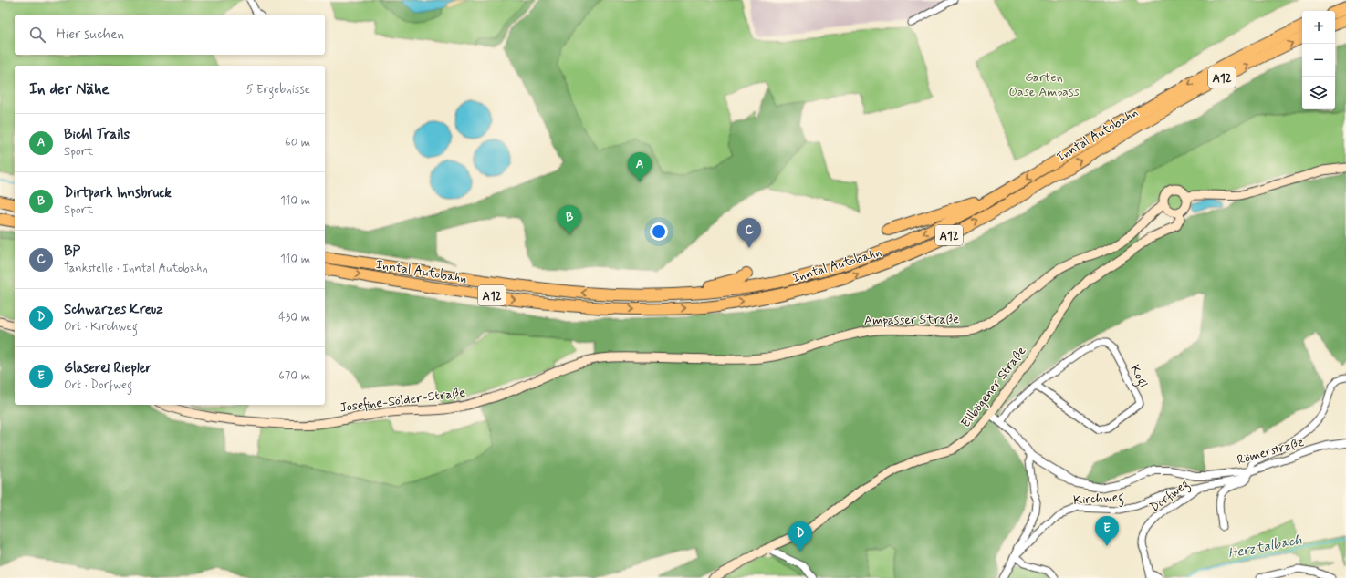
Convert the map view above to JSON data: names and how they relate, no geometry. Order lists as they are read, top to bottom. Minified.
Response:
{"streets":{"highway":["A12","Inntal Autobahn"],"main road":["Ampasser Straße","Ellbögener Straße","Josefine-Sölder-Straße"],"street":["Kogl","Römerstraße","Dorfweg","Kirchweg"]},"crossings":[["Ampasser Straße","Ellbögener Straße"],["Ampasser Straße","Josefine-Sölder-Straße"],["Kogl","Römerstraße"],["Ellbögener Straße","Römerstraße"],["Römerstraße","Dorfweg"],["Römerstraße","Kirchweg"],["Dorfweg","Kirchweg"]],"water":["Herztalbach"],"parks":["Garten Oase Ampass"],"page":{"map_buttons":["+","−"],"search":"Hier suchen","heading":["In der Nähe","5 Ergebnisse"],"list":[{"mark":"A","name":"Bichl Trails","note":"Sport","value":"60 m"},{"mark":"B","name":"Dirtpark Innsbruck","note":"Sport","value":"110 m"},{"mark":"C","name":"BP","note":"Tankstelle · Inntal Autobahn","value":"110 m"},{"mark":"D","name":"Schwarzes Kreuz","note":"Ort · Kirchweg","value":"430 m"},{"mark":"E","name":"Glaserei Riepler","note":"Ort · Dorfweg","value":"670 m"}],"pins":["A","B","C","E","D"]}}
